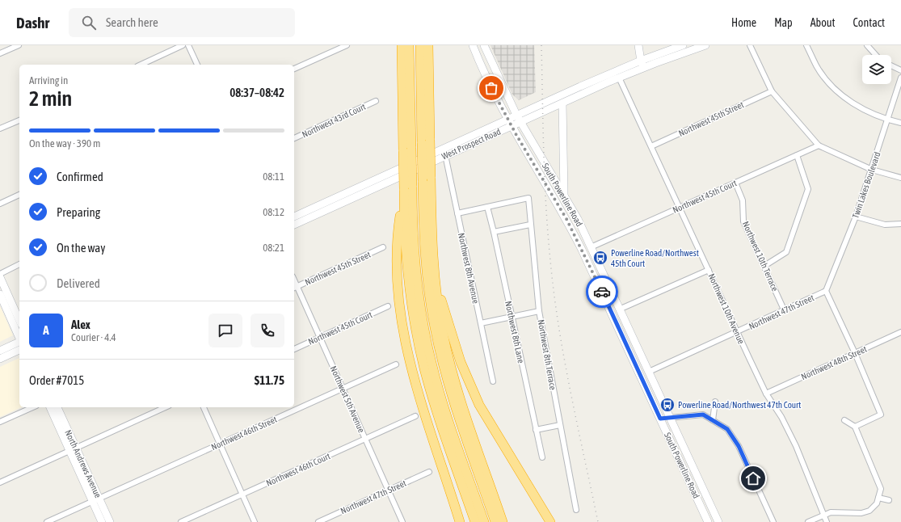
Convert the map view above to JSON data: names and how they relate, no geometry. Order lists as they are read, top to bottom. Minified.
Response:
{"streets":{"main road":["West Prospect Road","South Powerline Road","North Andrews Avenue"],"street":["Northwest 45th Street","Northwest 43rd Court","Twin Lakes Boulevard","Northwest 45th Court","Northwest 10th Terrace","Northwest 8th Avenue","Northwest 10th Avenue","Northwest 47th Street","Northwest 8th Lane","Northwest 8th Terrace","Northwest 48th Street","Northwest 5th Avenue","Northwest 46th Street","Northwest 46th Court"]},"crossings":[["Northwest 45th Street","Northwest 10th Avenue"],["Northwest 45th Street","Northwest 5th Avenue"],["West Prospect Road","South Powerline Road"],["West Prospect Road","Northwest 8th Avenue"],["West Prospect Road","Northwest 10th Avenue"],["Twin Lakes Boulevard","Northwest 47th Street"],["South Powerline Road","Northwest 45th Court"],["South Powerline Road","Northwest 47th Street"],["Northwest 45th Court","Northwest 10th Terrace"],["Northwest 45th Court","Northwest 10th Avenue"],["Northwest 45th Court","Northwest 5th Avenue"],["Northwest 10th Terrace","Northwest 47th Street"],["Northwest 10th Avenue","Northwest 47th Street"],["Northwest 10th Avenue","Northwest 48th Street"],["Northwest 47th Street","Northwest 5th Avenue"],["Northwest 8th Lane","Northwest 8th Terrace"],["Northwest 5th Avenue","Northwest 46th Street"],["Northwest 5th Avenue","Northwest 46th Court"],["Northwest 46th Street","North Andrews Avenue"]],"places":{"bus stop":["Powerline Road/Northwest 45th Court","Powerline Road/Northwest 47th Court"]},"page":{"header":"Dashr","search":"Search here","nav":["Home","Map","About","Contact"],"heading":["2 min","Arriving in","08:37–08:42"],"panel":["Alex","Courier · 4.4","Order #7015","$11.75"],"bar":"On the way · 390 m","list":[["Confirmed","08:11"],["Preparing","08:12"],["On the way","08:21"],"Delivered"],"round":"A"}}
